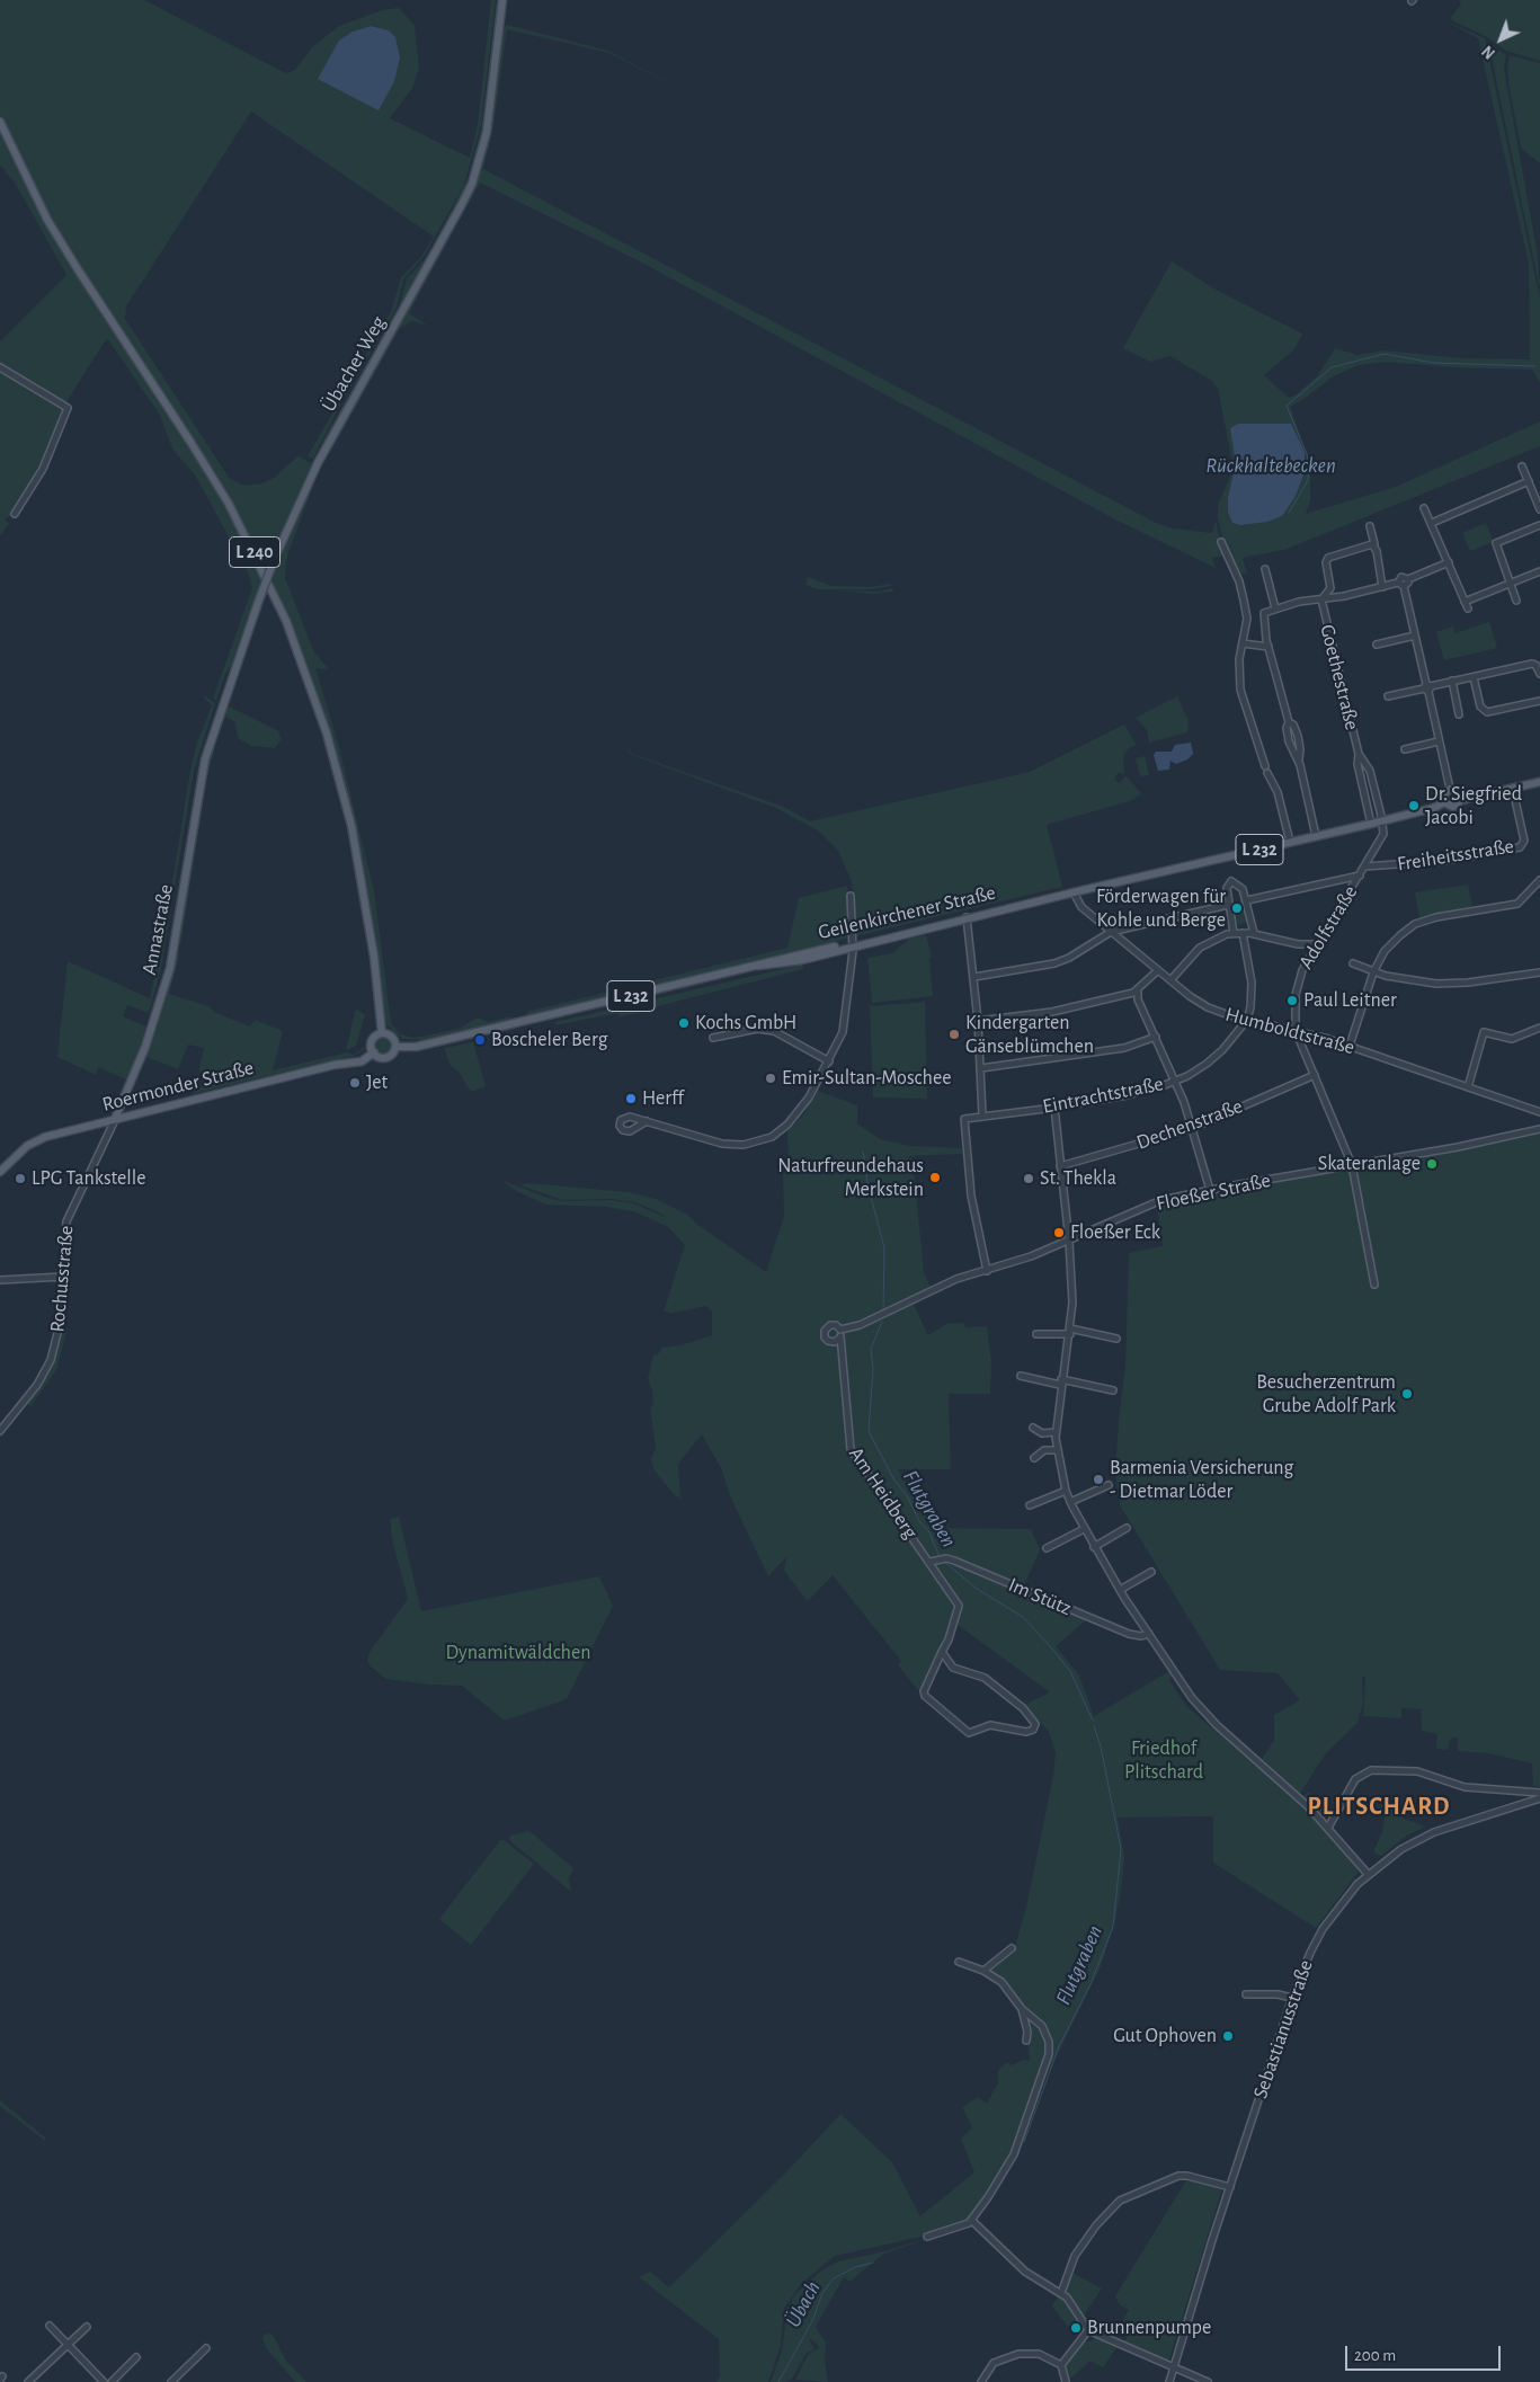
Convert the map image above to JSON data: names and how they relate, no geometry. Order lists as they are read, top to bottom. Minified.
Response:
{"streets":{"main road":["Übacher Weg","L 240","L 232","Geilenkirchener Straße","Annastraße","Roermonder Straße"],"street":["Goethestraße","Freiheitsstraße","Adolfstraße","Humboldtstraße","Eintrachtstraße","Dechenstraße","Floeßer Straße","Rochusstraße","Am Heidberg","Im Stütz","Sebastianusstraße"]},"crossings":[["Übacher Weg","Annastraße"],["L 240","Geilenkirchener Straße"],["L 240","Roermonder Straße"],["Goethestraße","Geilenkirchener Straße"],["Goethestraße","Adolfstraße"],["L 232","Freiheitsstraße"],["L 232","Geilenkirchener Straße"],["Freiheitsstraße","Adolfstraße"],["Geilenkirchener Straße","Adolfstraße"],["Geilenkirchener Straße","Humboldtstraße"],["Geilenkirchener Straße","Roermonder Straße"],["Adolfstraße","Humboldtstraße"],["Adolfstraße","Dechenstraße"],["Adolfstraße","Floeßer Straße"],["Annastraße","Roermonder Straße"],["Annastraße","Rochusstraße"],["Humboldtstraße","Eintrachtstraße"],["Roermonder Straße","Rochusstraße"],["Floeßer Straße","Am Heidberg"],["Am Heidberg","Im Stütz"]],"districts":["PLITSCHARD"],"water":["Rückhaltebecken","Flutgraben","Übach"],"parks":["Dynamitwäldchen","Friedhof Plitschard"],"places":["Dr. Siegfried Jacobi","Förderwagen für Kohle und Berge","Paul Leitner","Kochs GmbH","Kindergarten Gänseblümchen","Boscheler Berg","Emir-Sultan-Moschee","Jet","Herff","Skateranlage","Naturfreundehaus Merkstein","LPG Tankstelle","St. Thekla","Floeßer Eck","Besucherzentrum Grube Adolf Park","Barmenia Versicherung - Dietmar Löder","Gut Ophoven","Brunnenpumpe"],"scale_bar":"200 m","north":"bottom left"}
